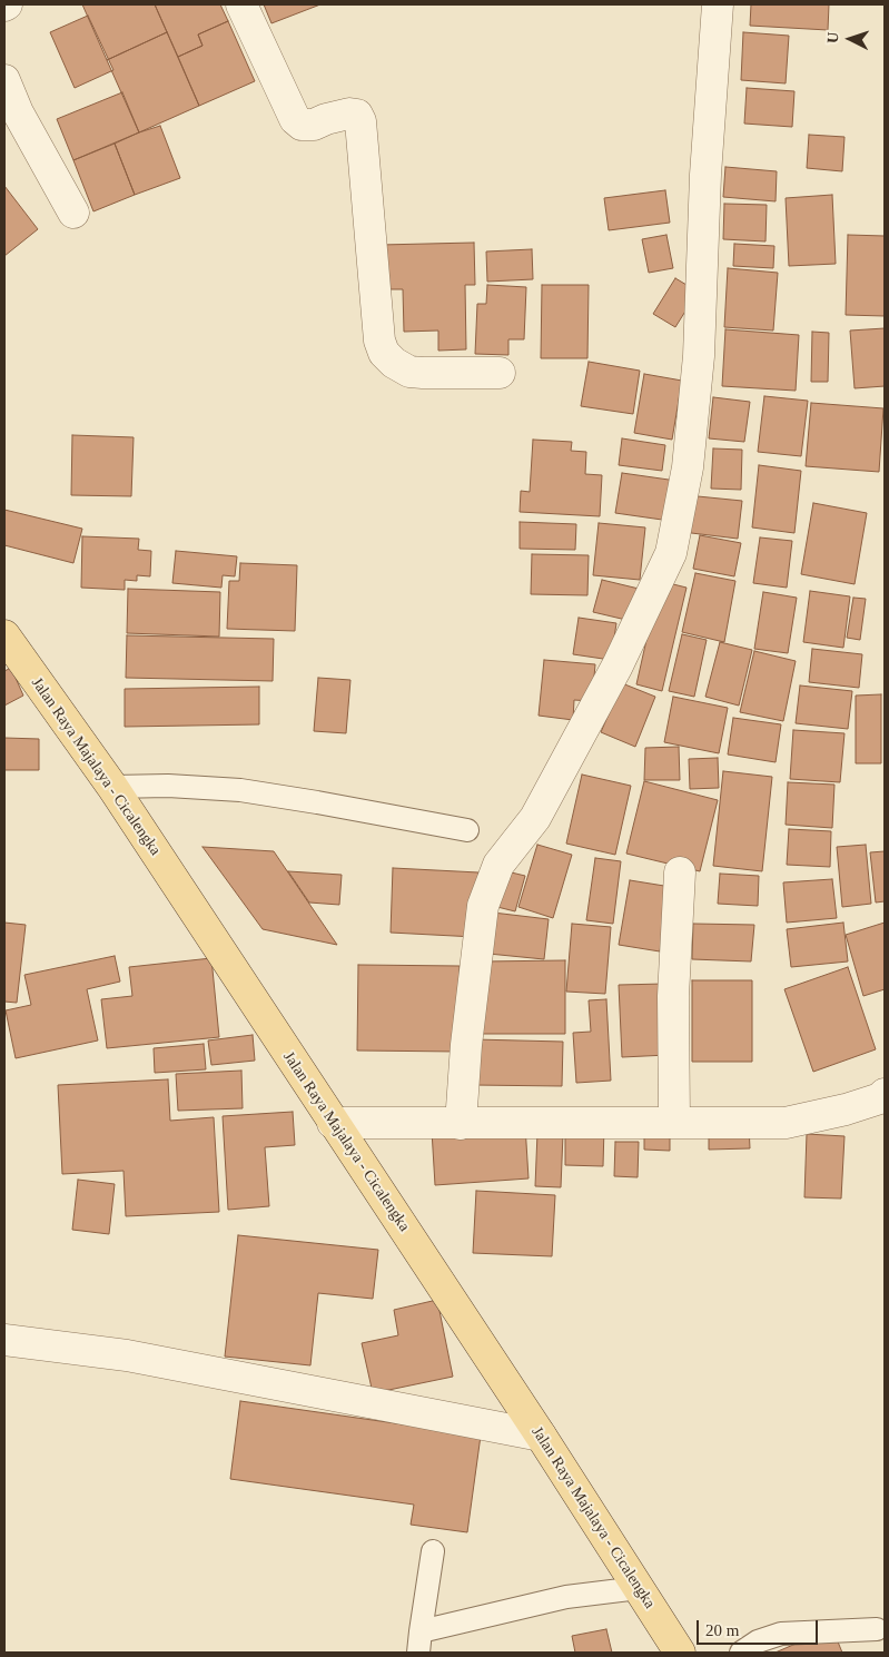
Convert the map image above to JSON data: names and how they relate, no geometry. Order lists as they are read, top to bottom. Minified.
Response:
{"streets":{"main road":["Jalan Raya Majalaya - Cicalengka"]},"scale_bar":"20 m","north":"left"}
